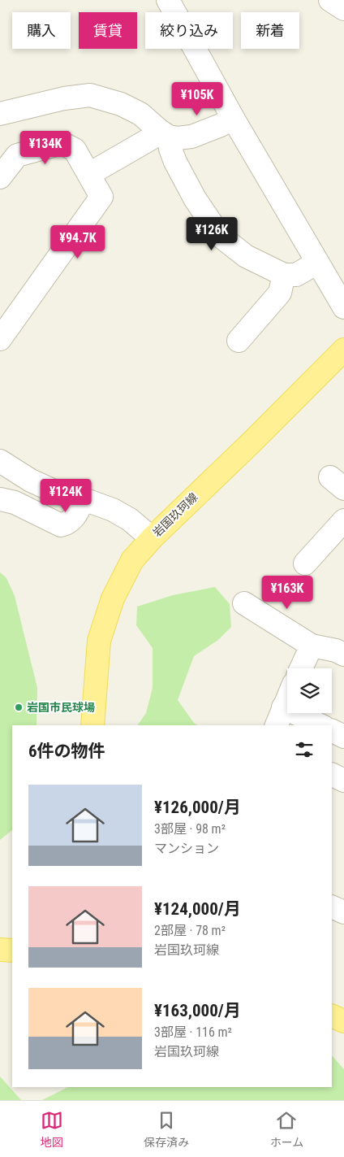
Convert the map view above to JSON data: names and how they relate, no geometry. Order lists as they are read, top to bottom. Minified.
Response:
{"streets":{"main road":["岩国玖珂線"]},"places":["岩国市民球場"],"page":{"chip":["購入","賃貸","絞り込み","新着"],"price":["¥105K","¥134K","¥126K","¥94.7K","¥124K","¥163K"],"heading":"6件の物件","list":[{"name":"¥126,000/月","note":"3部屋 · 98 m² · マンション"},{"name":"¥124,000/月","note":"2部屋 · 78 m² · 岩国玖珂線"},{"name":"¥163,000/月","note":"3部屋 · 116 m² · 岩国玖珂線"}],"tabs":["地図","保存済み","ホーム"]}}
